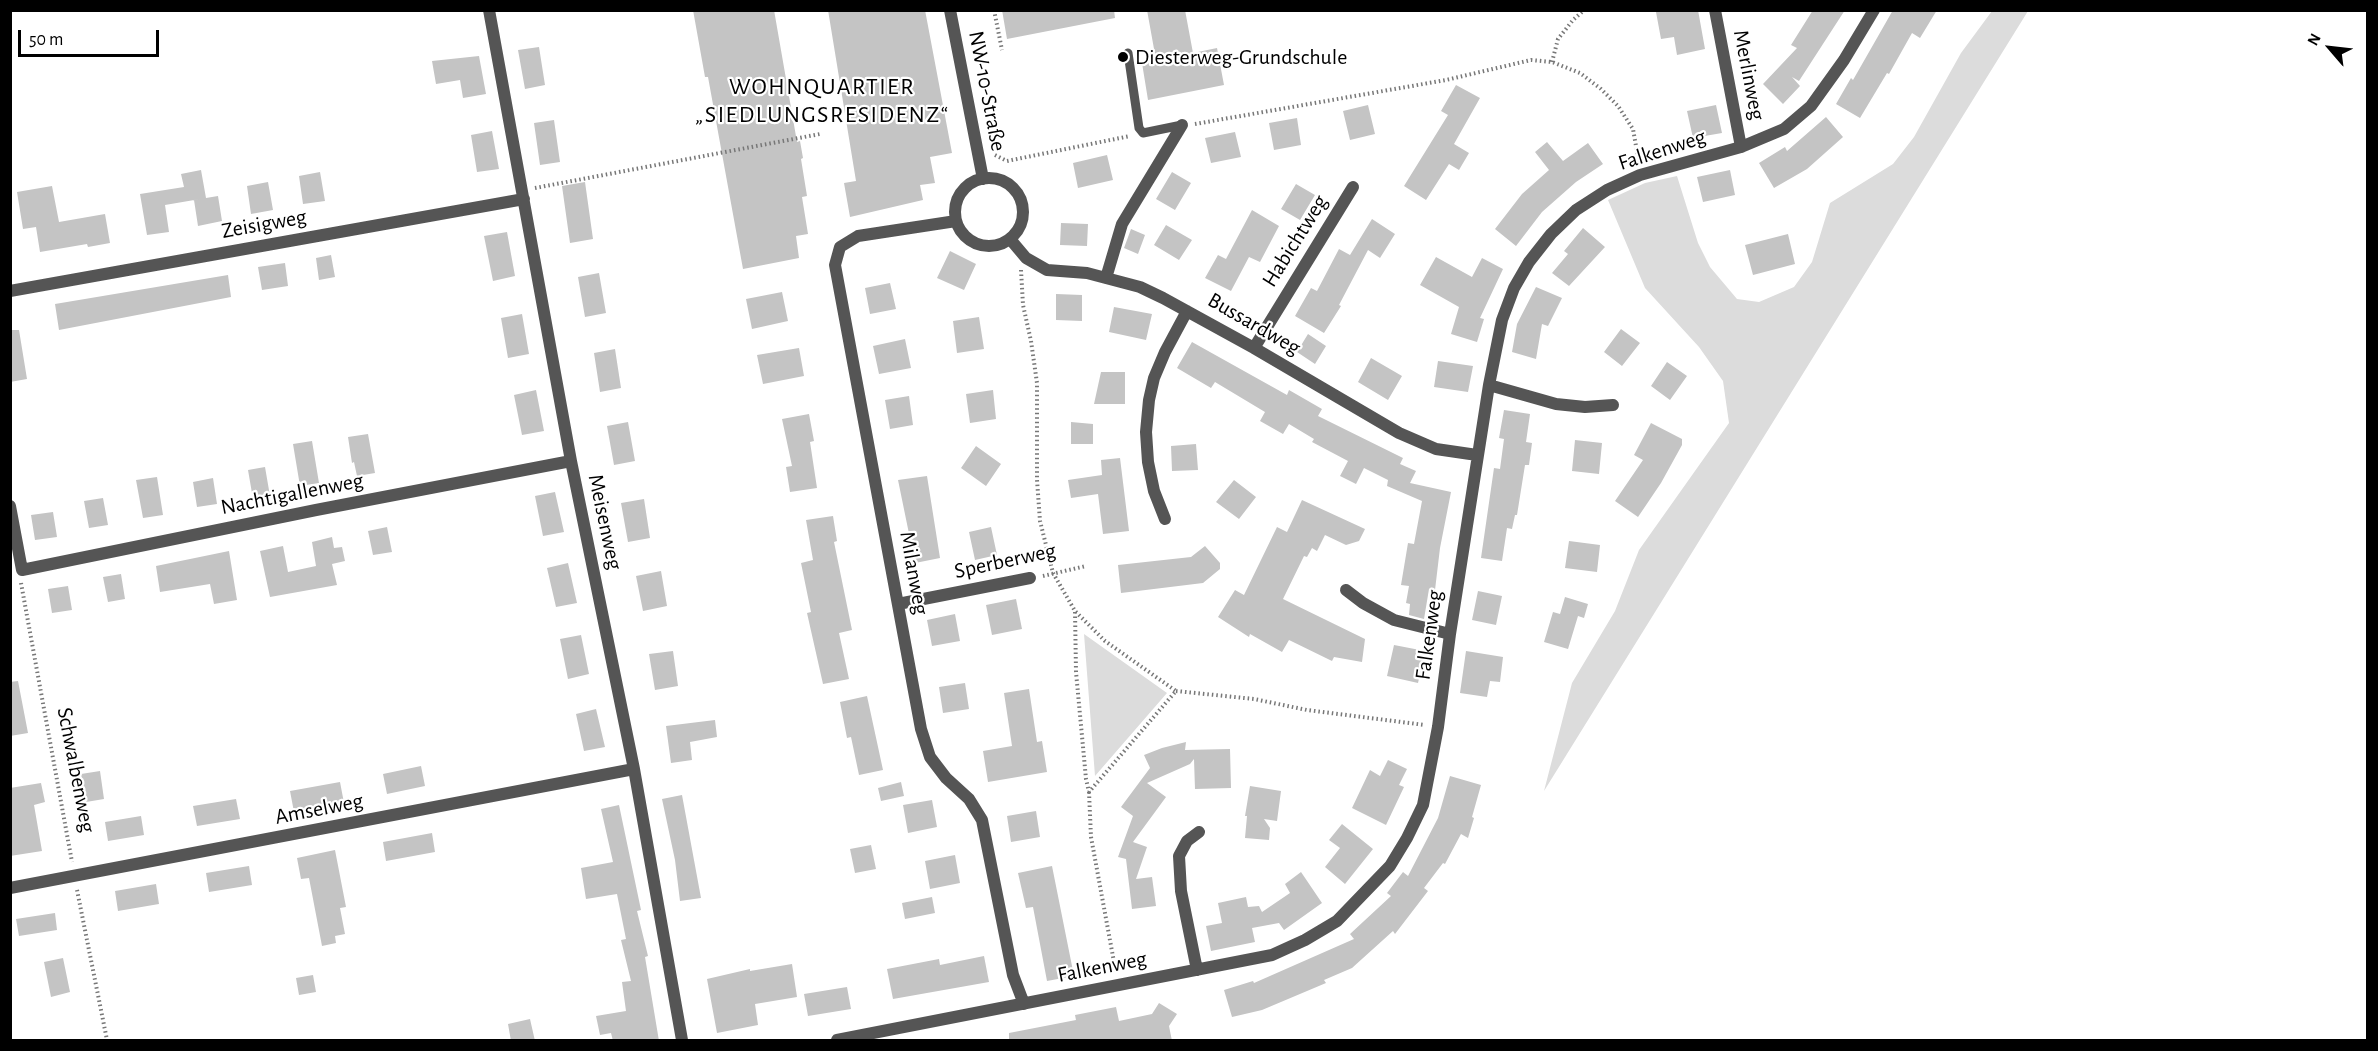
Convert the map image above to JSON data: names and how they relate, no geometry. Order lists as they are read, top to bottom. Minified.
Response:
{"streets":{"street":["Merlinweg","NW-10-Straße","Falkenweg","Zeisigweg","Habichtweg","Bussardweg","Nachtigallenweg","Meisenweg","Sperberweg","Milanweg","Amselweg"],"path":["Schwalbenweg"]},"crossings":[["Merlinweg","Falkenweg"],["NW-10-Straße","Bussardweg"],["NW-10-Straße","Milanweg"],["Falkenweg","Bussardweg"],["Falkenweg","Milanweg"],["Zeisigweg","Meisenweg"],["Habichtweg","Bussardweg"],["Bussardweg","Milanweg"],["Nachtigallenweg","Meisenweg"],["Nachtigallenweg","Schwalbenweg"],["Meisenweg","Amselweg"],["Sperberweg","Milanweg"],["Schwalbenweg","Amselweg"]],"districts":["WOHNQUARTIER „SIEDLUNGSRESIDENZ“"],"places":["Diesterweg-Grundschule"],"scale_bar":"50 m","north":"top left"}
